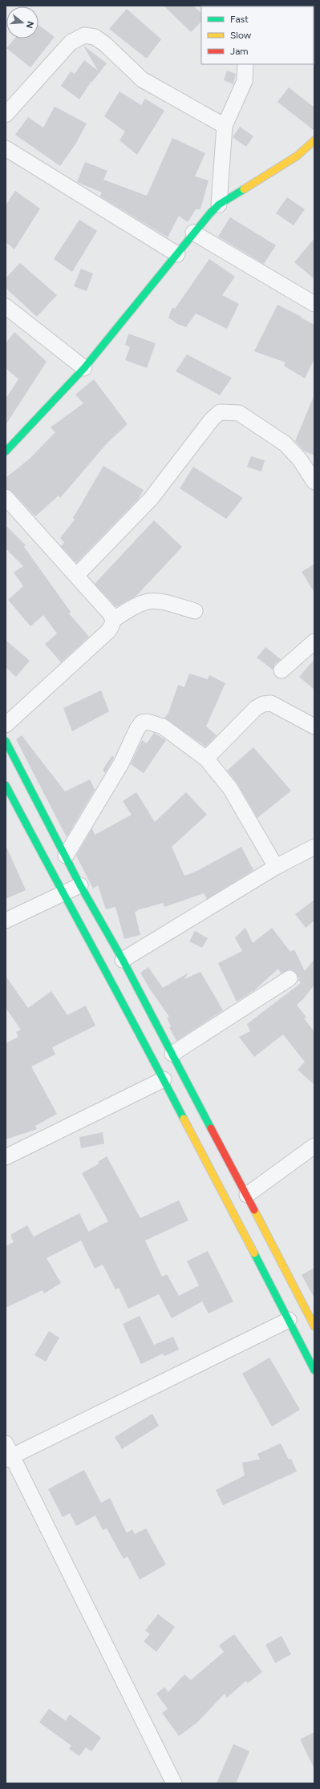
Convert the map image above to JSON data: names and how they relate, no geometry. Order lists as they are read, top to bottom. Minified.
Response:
{"legend":["Fast","Slow","Jam"],"north":"right"}
